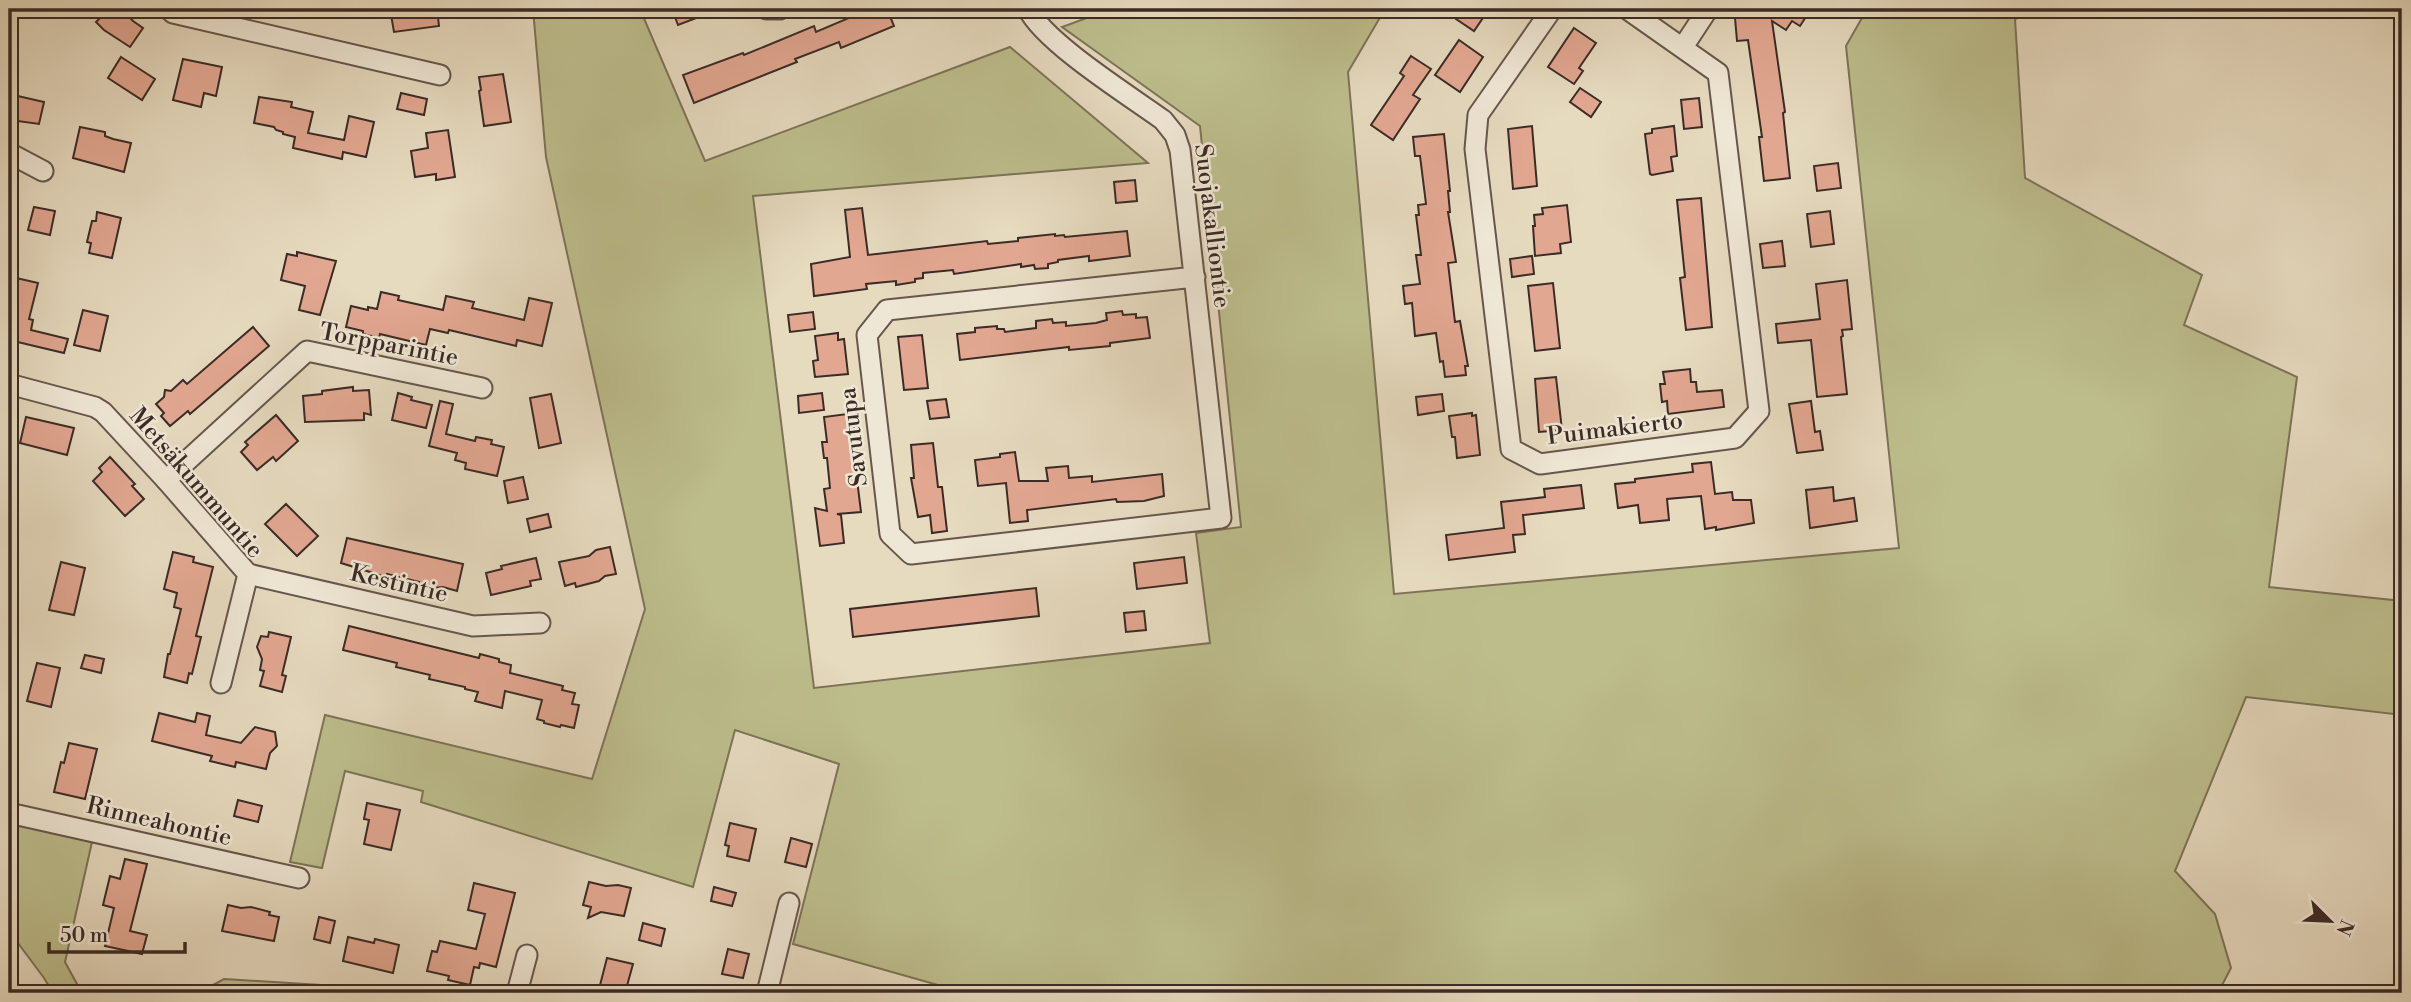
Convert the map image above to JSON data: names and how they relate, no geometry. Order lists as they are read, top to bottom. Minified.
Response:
{"streets":{"street":["Suojakalliontie","Torpparintie","Puimakierto","Savutupa","Metsäkummuntie","Kestintie","Rinneahontie"]},"crossings":[["Suojakalliontie","Savutupa"],["Torpparintie","Metsäkummuntie"],["Metsäkummuntie","Kestintie"]],"scale_bar":"50 m","north":"bottom right"}
